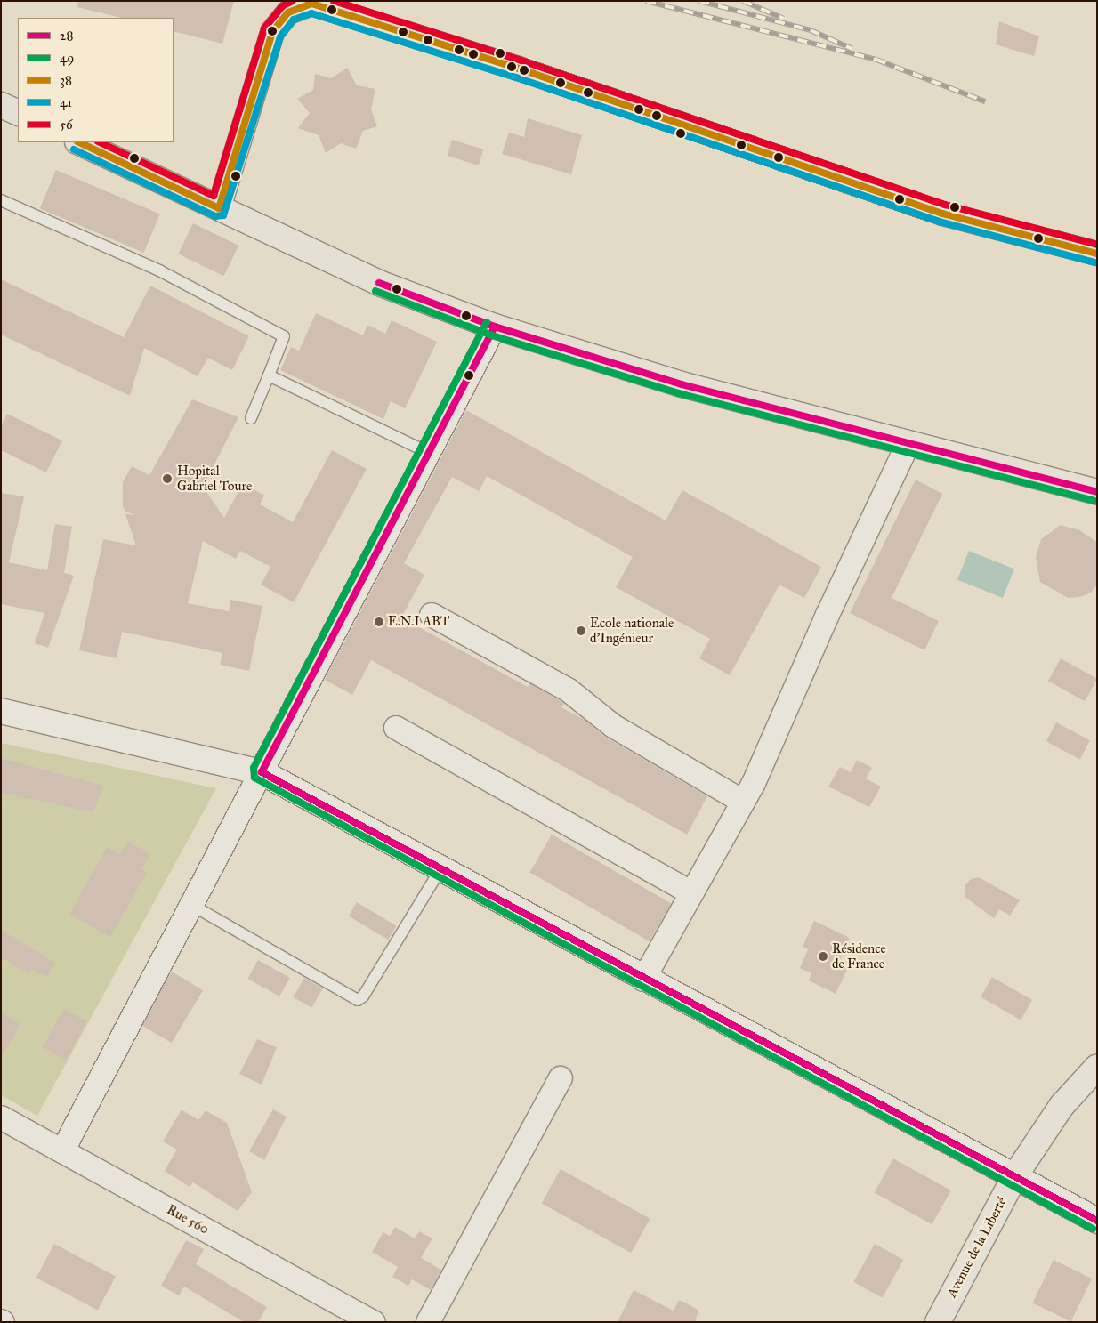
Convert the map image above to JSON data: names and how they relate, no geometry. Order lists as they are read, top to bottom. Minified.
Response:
{"streets":{"main road":["Avenue de la Liberté"],"street":["Rue 560"]},"places":["Hopital Gabriel Toure","E.N.I ABT","Ecole nationale d'Ingénieur","Résidence de France"],"lines":["transit line 56","transit line 38","transit line 41","transit line 28","transit line 49"],"legend":["28","49","38","41","56"]}
